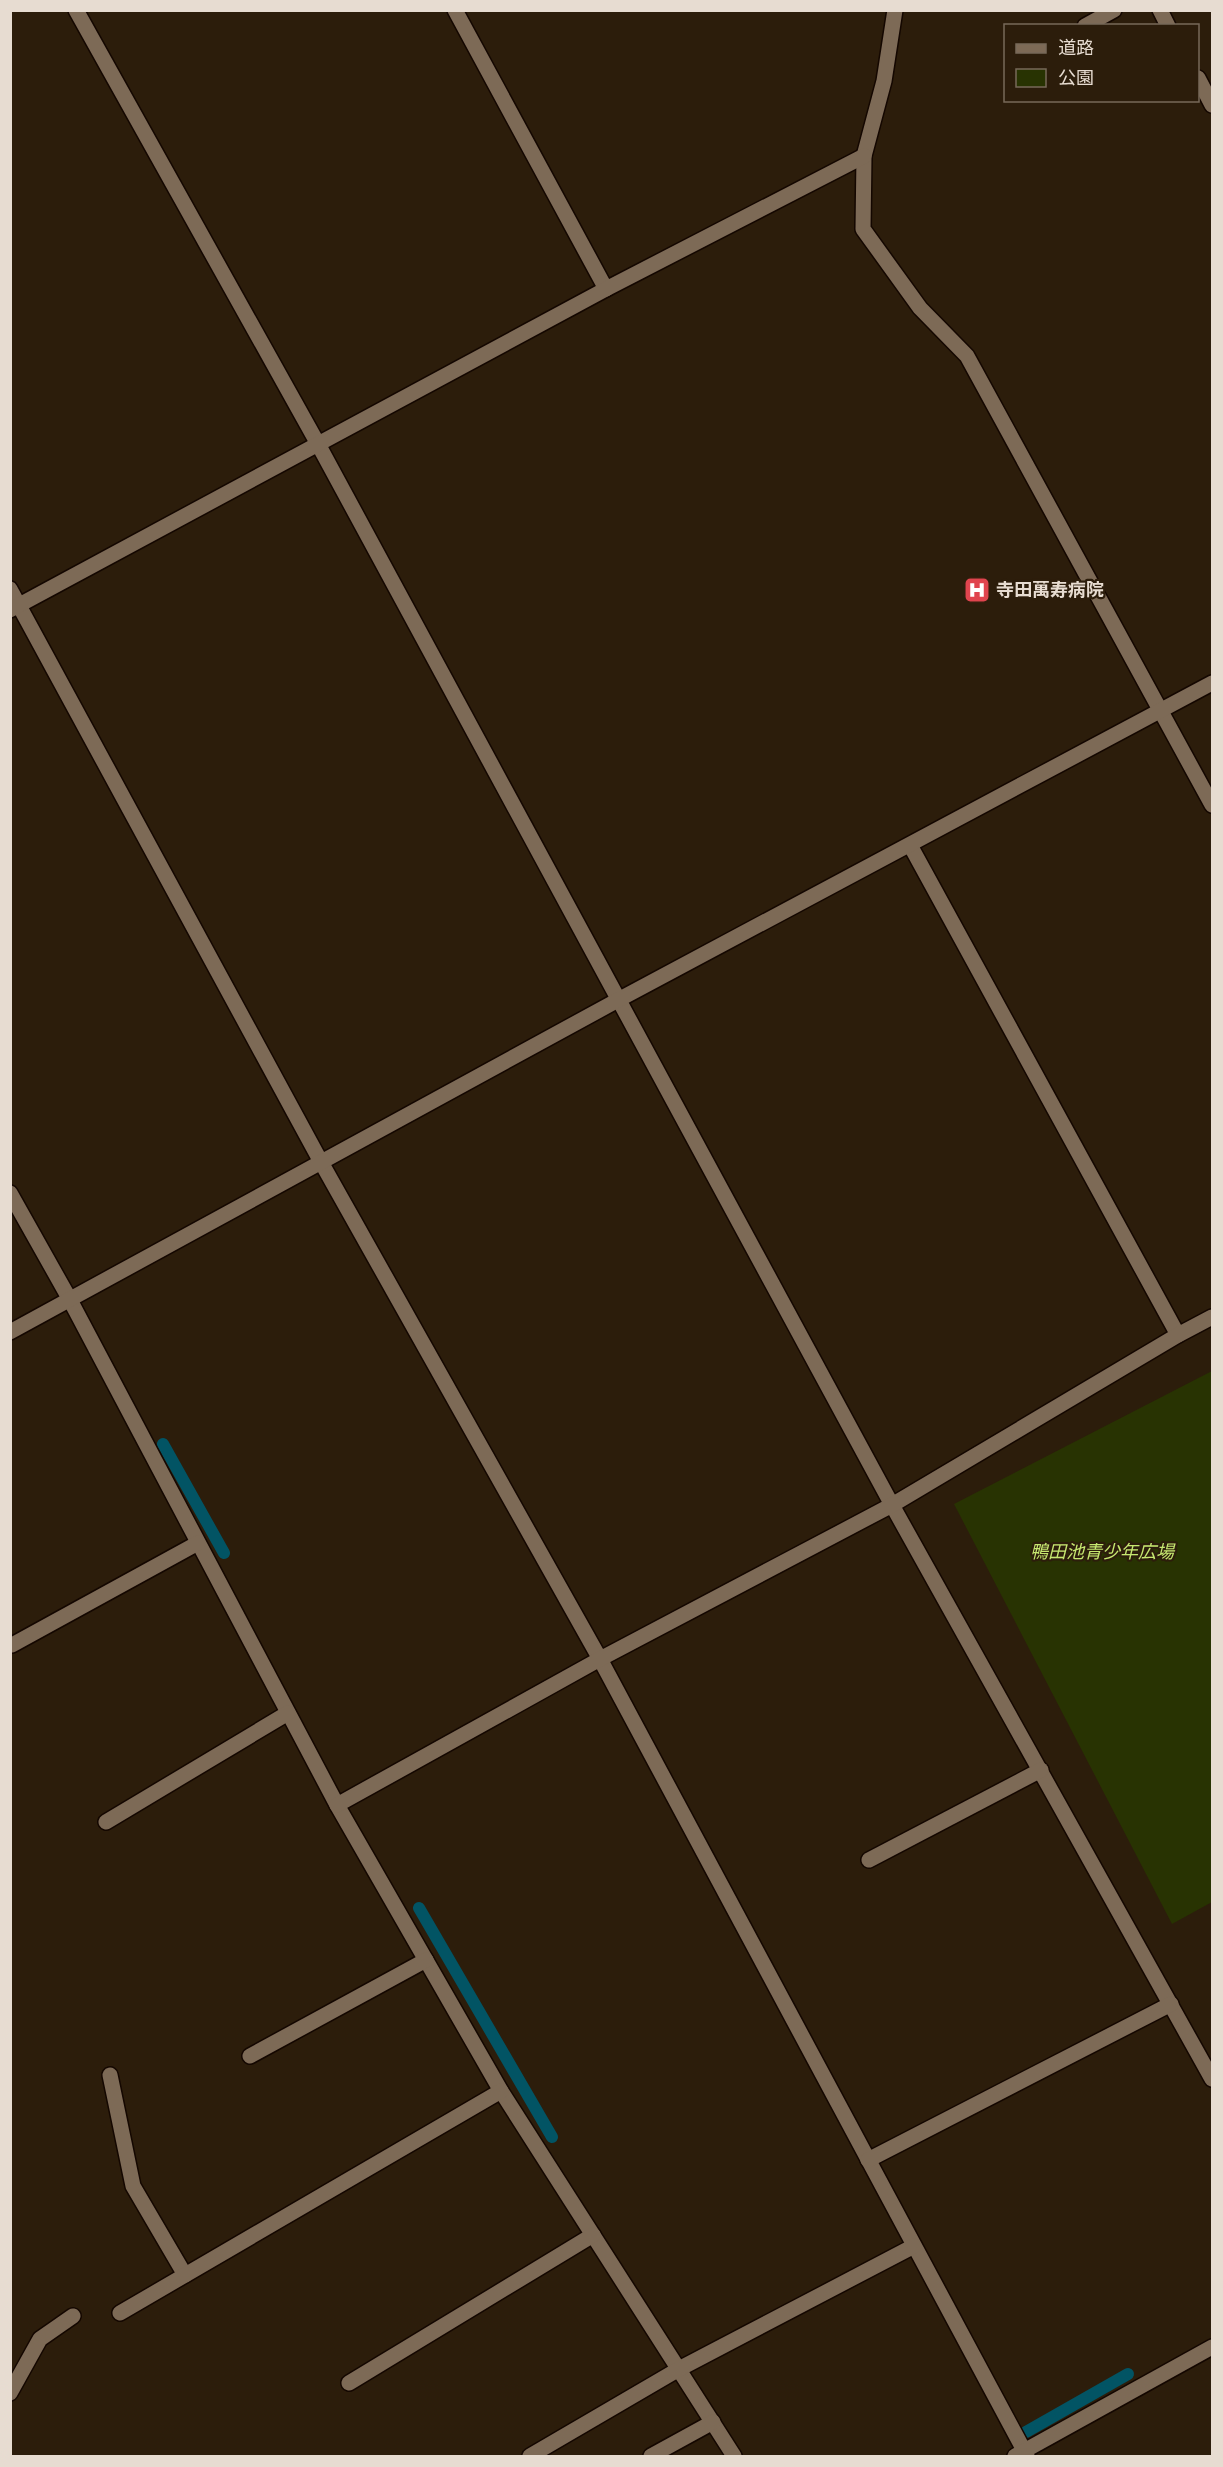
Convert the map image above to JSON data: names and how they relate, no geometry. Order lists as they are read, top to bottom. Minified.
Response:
{"parks":["鴨田池青少年広場"],"places":{"hospital":["寺田萬寿病院"]},"legend":["道路","公園"]}
